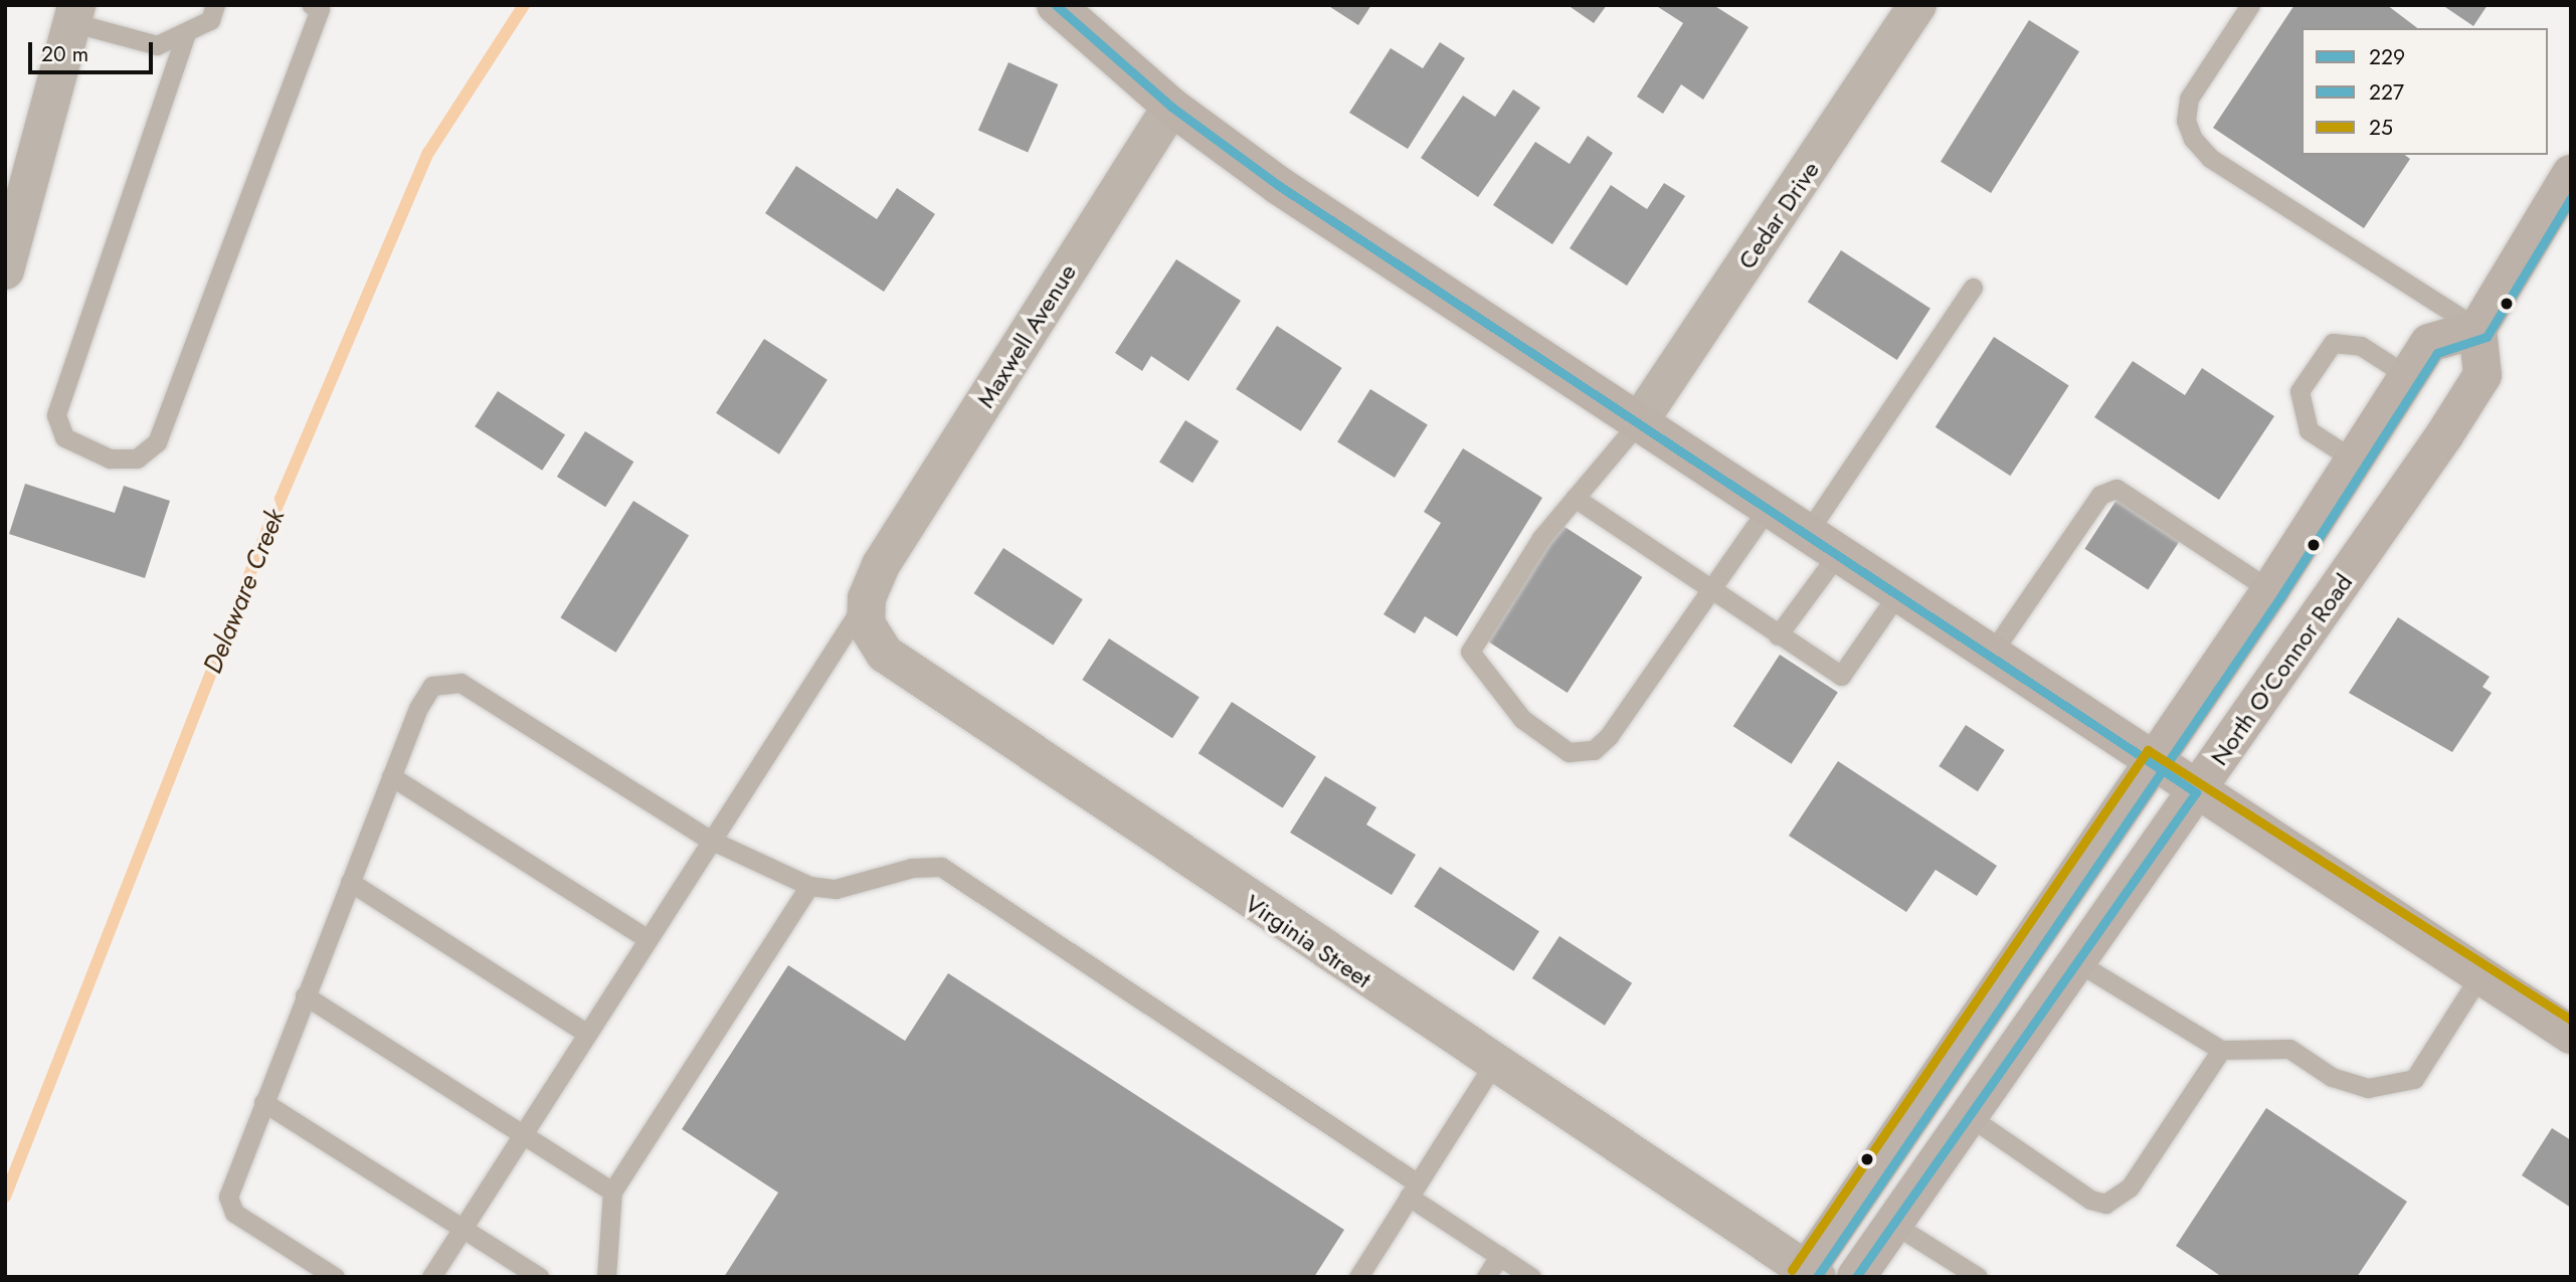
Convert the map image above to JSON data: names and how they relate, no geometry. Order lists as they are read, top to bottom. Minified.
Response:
{"streets":{"main road":["North O'Connor Road"],"street":["Cedar Drive","Maxwell Avenue","Virginia Street"]},"crossings":[["Maxwell Avenue","Virginia Street"]],"water":["Delaware Creek"],"lines":["transit line 229","transit line 227","transit line 25"],"legend":["229","227","25"],"scale_bar":"20 m"}
